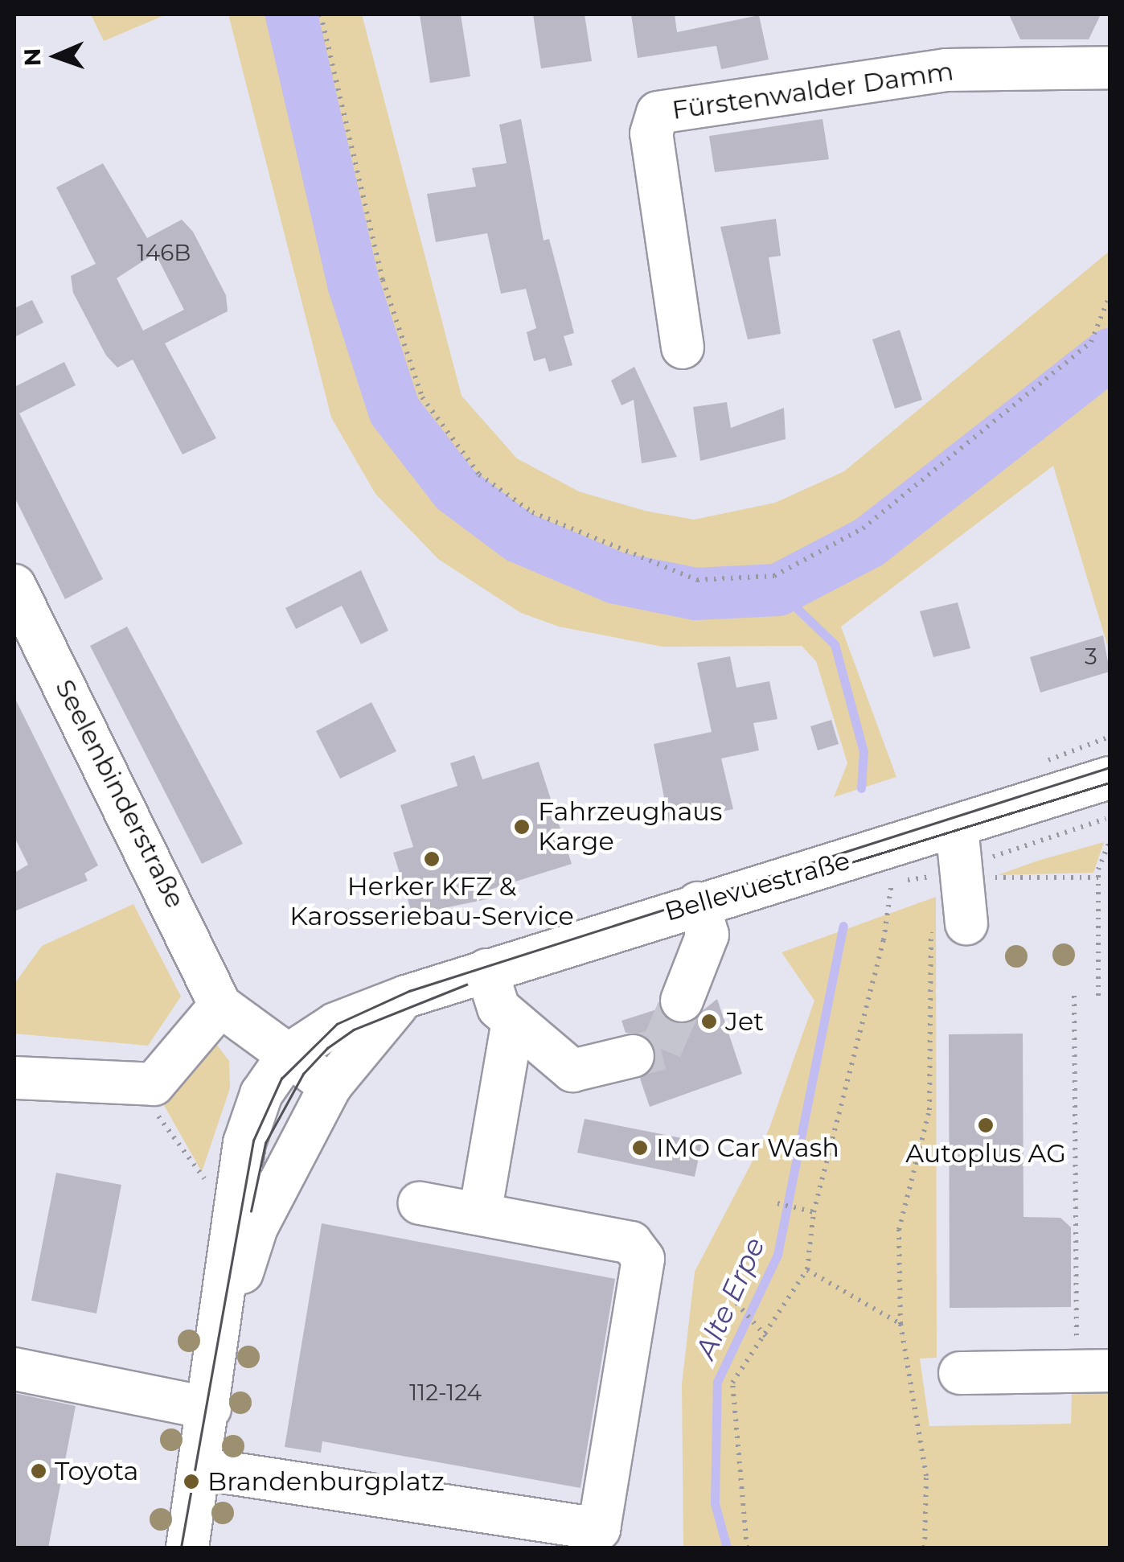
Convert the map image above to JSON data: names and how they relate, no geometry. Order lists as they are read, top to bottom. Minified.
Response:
{"streets":{"street":["Fürstenwalder Damm","Seelenbinderstraße","Bellevuestraße"]},"water":["Alte Erpe"],"places":["Fahrzeughaus Karge","Herker KFZ & Karosseriebau-Service","Jet","Autoplus AG","IMO Car Wash","Toyota","Brandenburgplatz"],"house_numbers":["146B","3","112-124"],"north":"left"}
